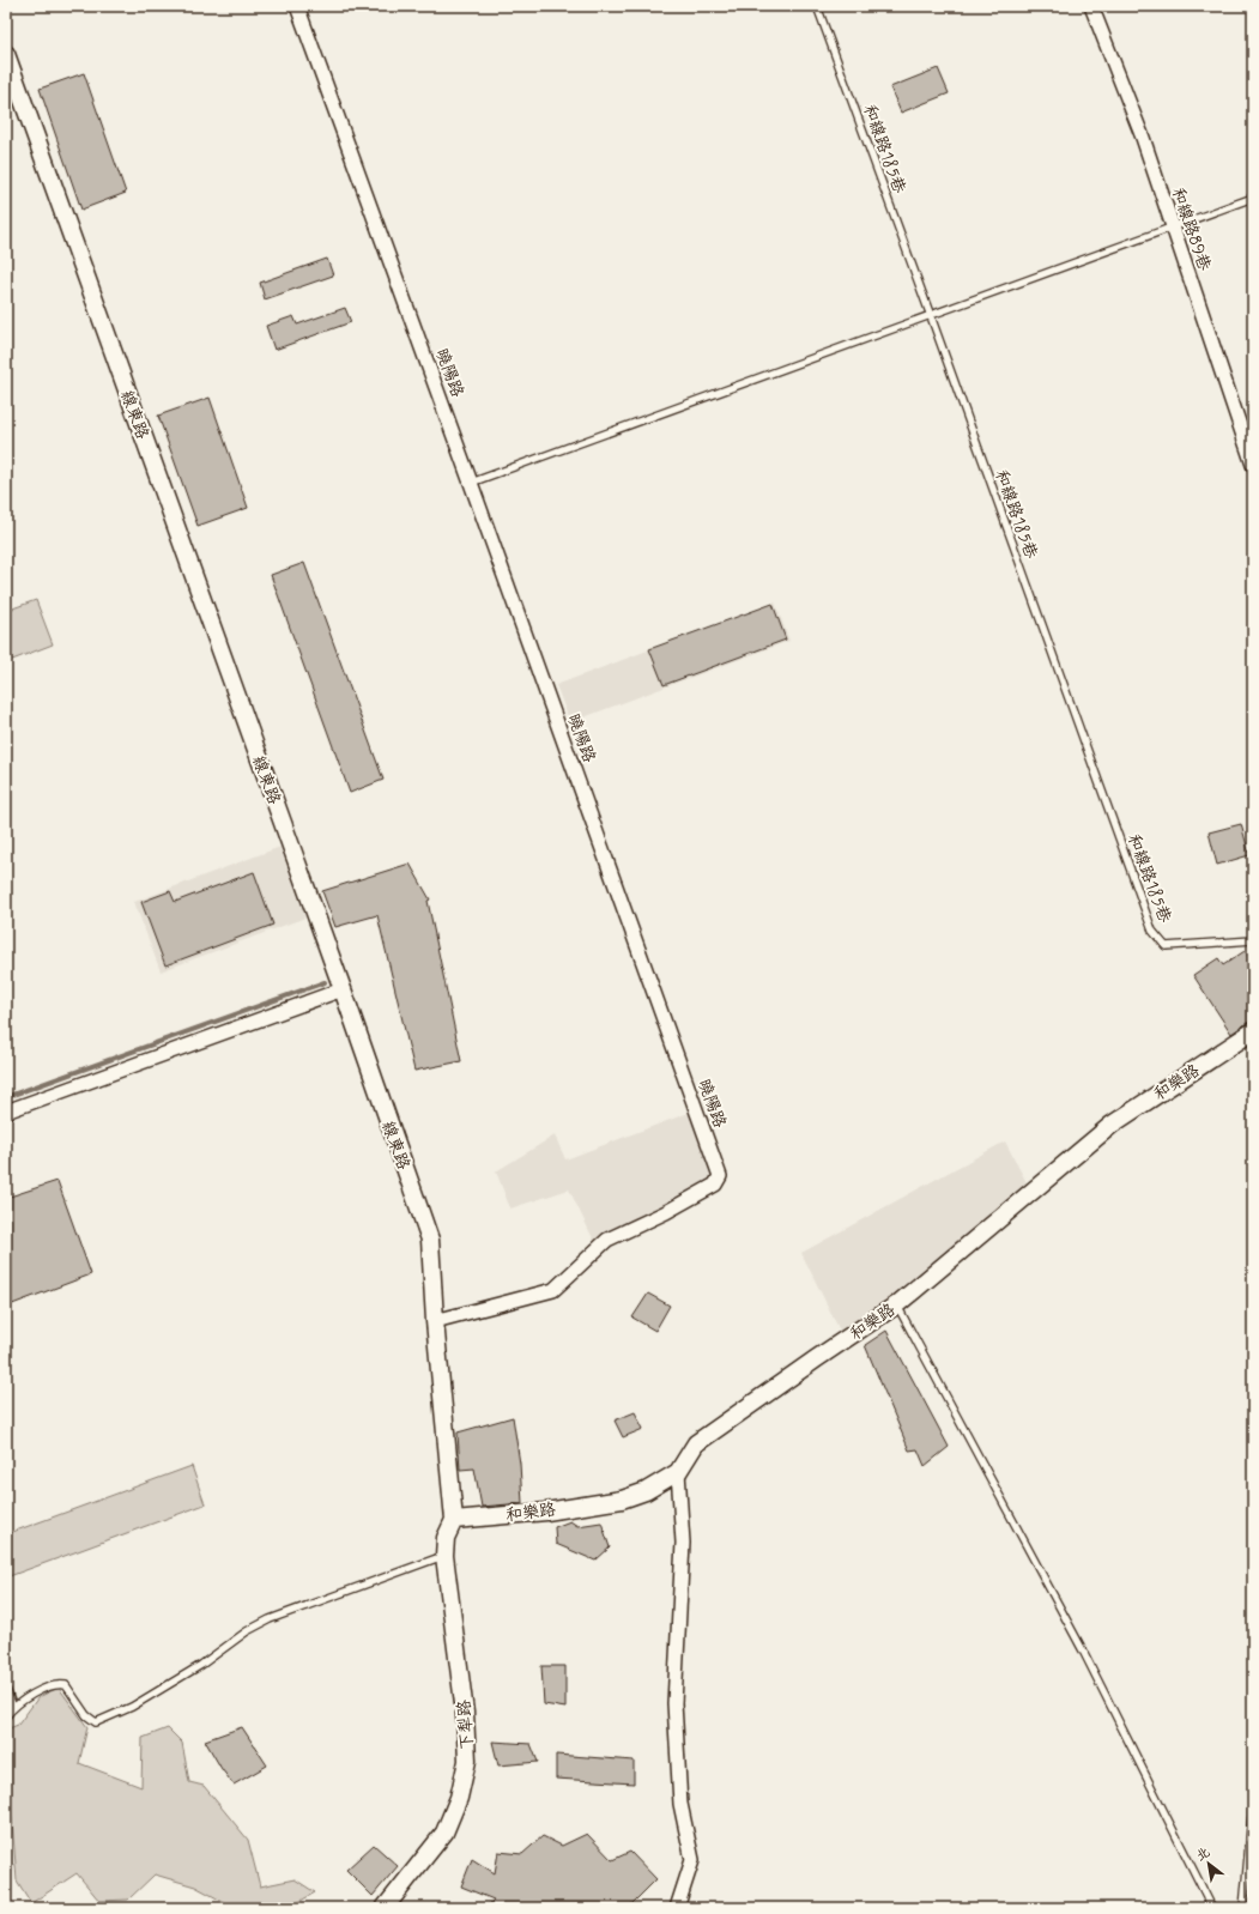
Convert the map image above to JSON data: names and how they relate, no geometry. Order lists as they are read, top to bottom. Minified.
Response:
{"streets":{"street":["和線路89巷","曉陽路","線東路","和樂路","下犁路"],"lane":["和線路185巷"]},"crossings":[["曉陽路","線東路"],["線東路","和樂路"],["線東路","下犁路"],["和樂路","下犁路"]],"north":"top left"}
